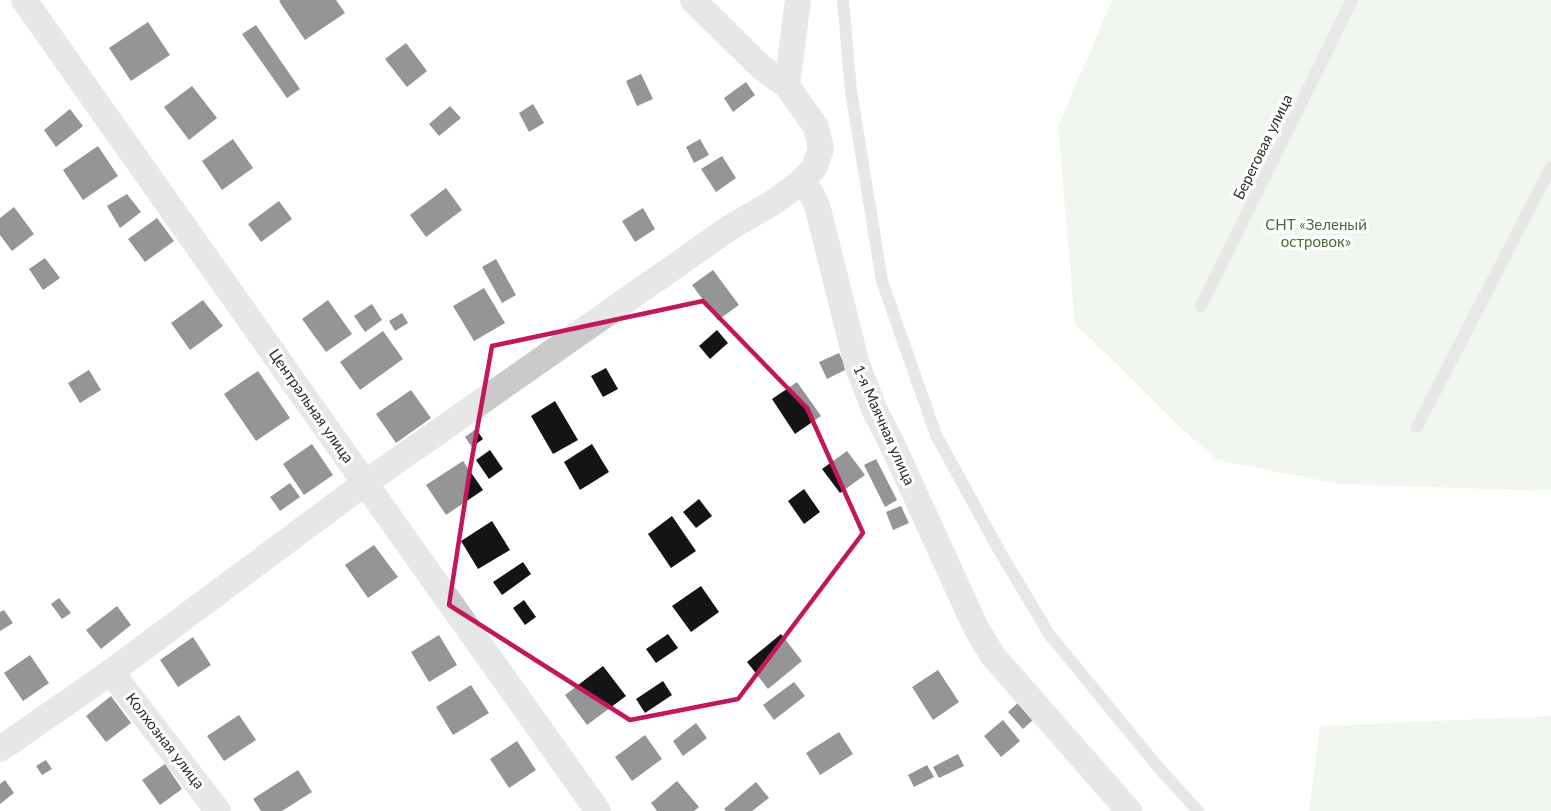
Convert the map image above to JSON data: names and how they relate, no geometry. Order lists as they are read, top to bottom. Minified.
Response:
{"streets":{"street":["Центральная улица","1-я Маячная улица","Колхозная улица"],"lane":["Береговая улица"]},"parks":["СНТ «Зеленый островок»"]}
